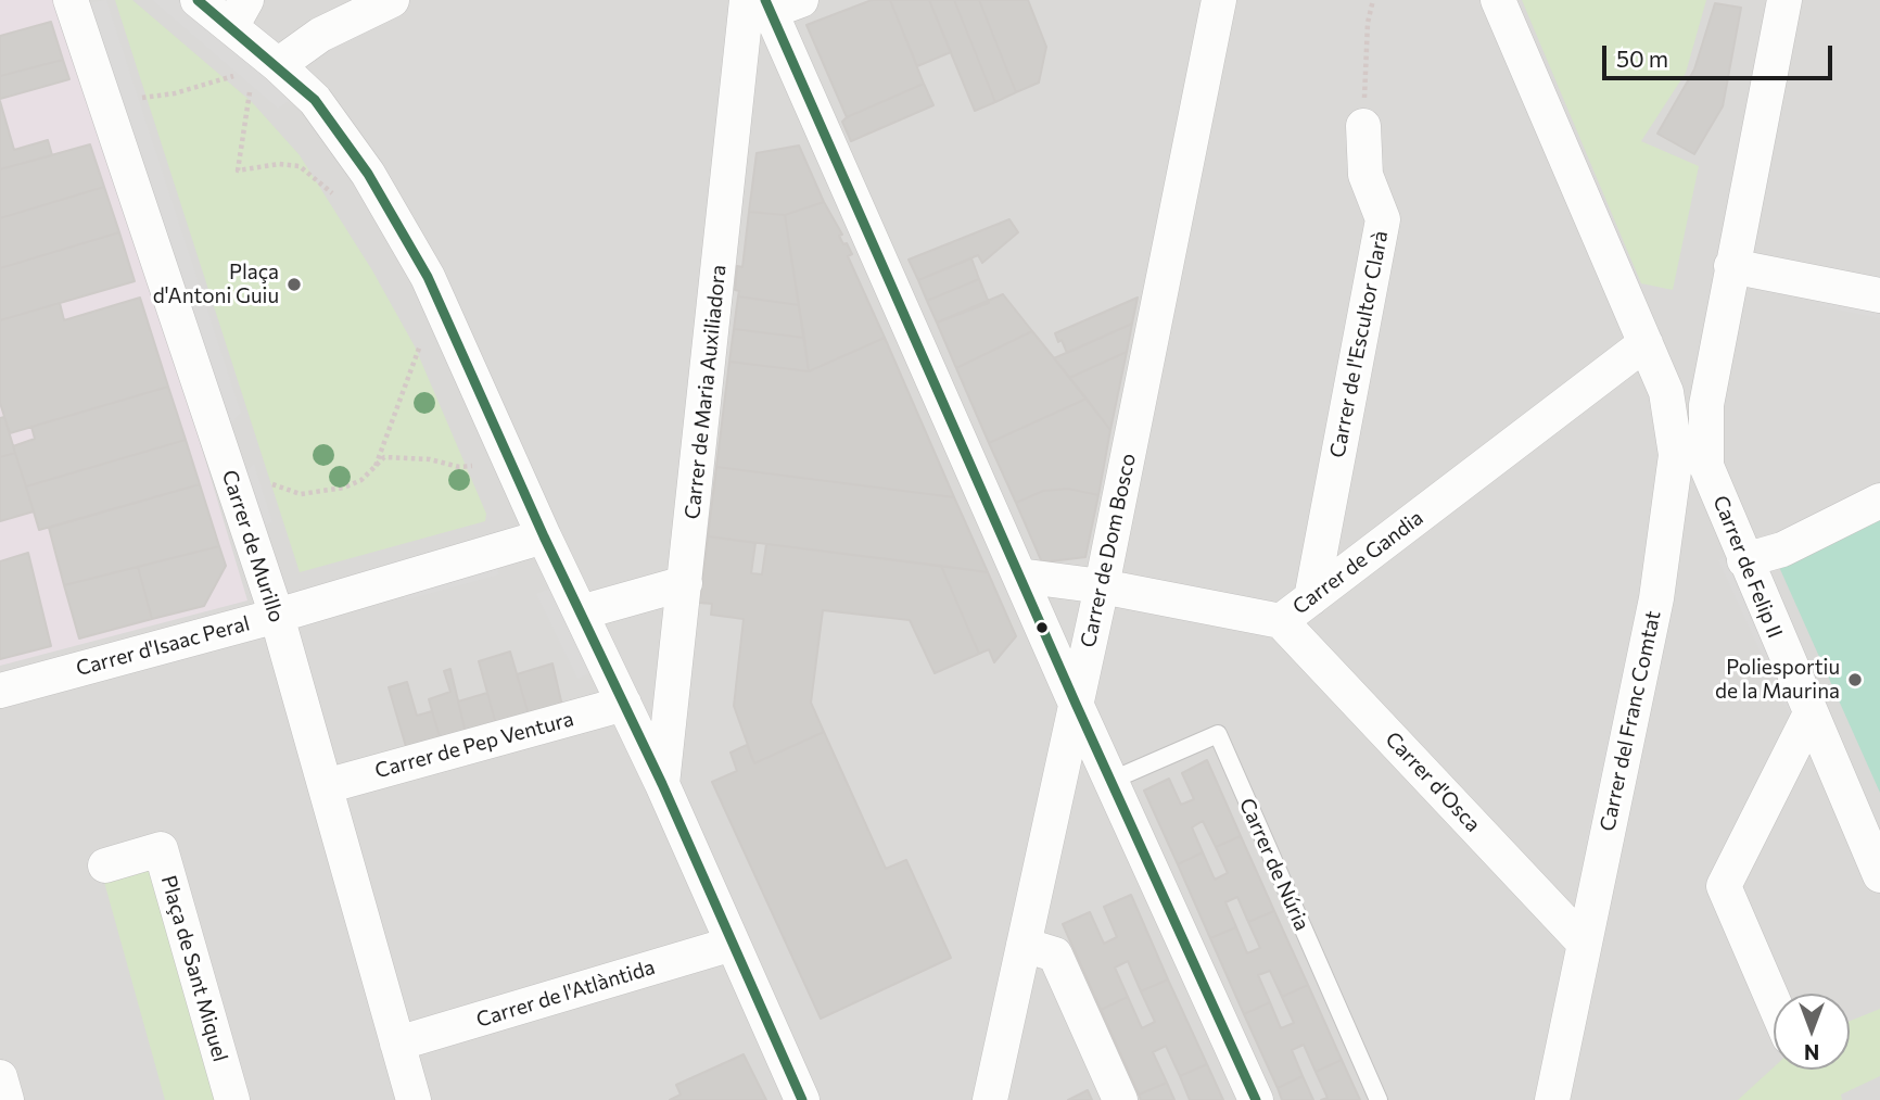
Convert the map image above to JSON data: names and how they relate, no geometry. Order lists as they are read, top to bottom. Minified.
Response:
{"streets":{"street":["Carrer de l'Escultor Clarà","Carrer de Maria Auxiliadora","Carrer de Murillo","Carrer de Dom Bosco","Carrer de Gandia","Carrer de Felip II","Carrer d'Isaac Peral","Carrer del Franc Comtat","Carrer de Pep Ventura","Carrer d'Osca","Plaça de Sant Miquel","Carrer de l'Atlàntida"],"lane":["Carrer de Núria"]},"crossings":[["Carrer de l'Escultor Clarà","Carrer de Gandia"],["Carrer de Murillo","Carrer d'Isaac Peral"],["Carrer de Murillo","Carrer de Pep Ventura"],["Carrer de Murillo","Carrer de l'Atlàntida"],["Carrer de Dom Bosco","Carrer de Gandia"],["Carrer de Gandia","Carrer del Franc Comtat"],["Carrer de Gandia","Carrer d'Osca"],["Carrer del Franc Comtat","Carrer d'Osca"]],"places":["Plaça d'Antoni Guiu","Poliesportiu de la Maurina"],"scale_bar":"50 m","north":"bottom"}
